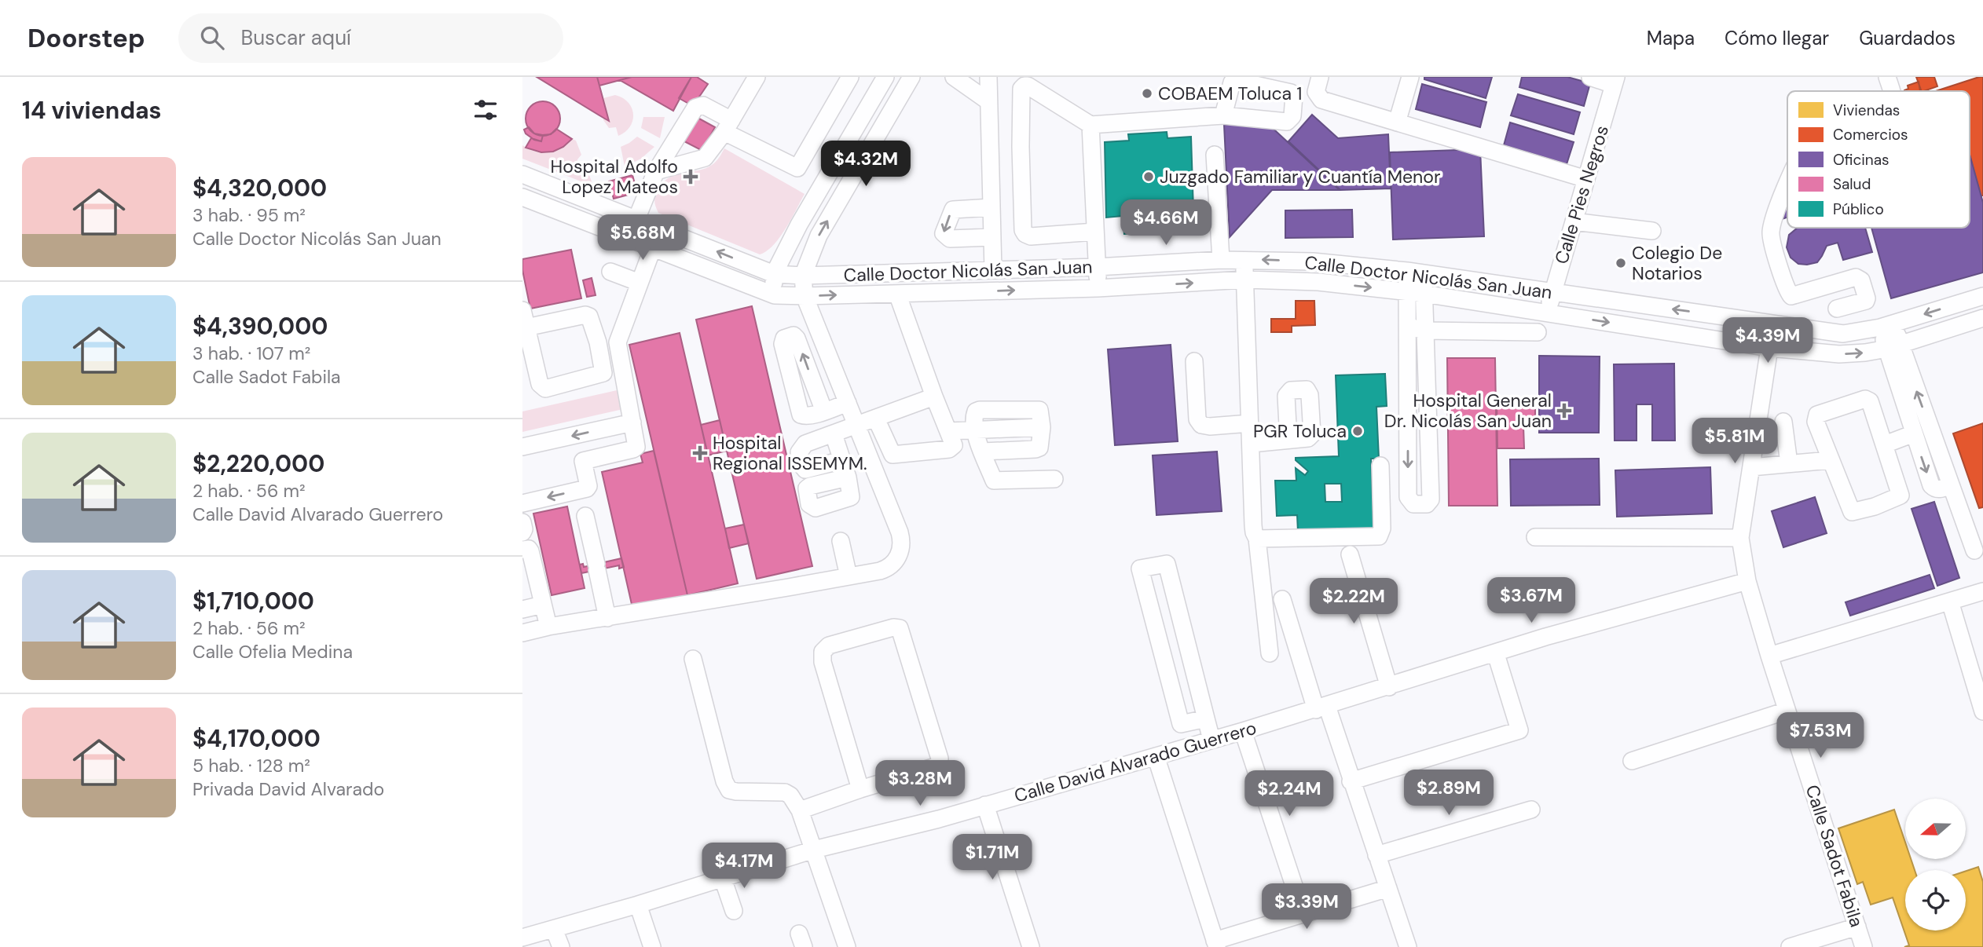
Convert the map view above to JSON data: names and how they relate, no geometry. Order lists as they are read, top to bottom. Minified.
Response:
{"streets":{"street":["Calle Pies Negros","Calle Doctor Nicolás San Juan","Calle David Alvarado Guerrero","Calle Sadot Fabila"]},"crossings":[["Calle Pies Negros","Calle Doctor Nicolás San Juan"],["Calle Doctor Nicolás San Juan","Calle Sadot Fabila"],["Calle David Alvarado Guerrero","Calle Sadot Fabila"]],"places":{"other":["COBAEM Toluca 1","Juzgado Familiar y Cuantía Menor","Colegio De Notarios","PGR Toluca"],"health":["Hospital Adolfo Lopez Mateos","Hospital General Dr. Nicolás San Juan","Hospital Regional ISSEMYM."]},"legend":["Viviendas","Comercios","Oficinas","Salud","Público"],"north":"left","page":{"header":"Doorstep","search":"Buscar aquí","nav":["Mapa","Cómo llegar","Guardados"],"heading":"14 viviendas","price":["$4.32M","$4.66M","$5.68M","$4.39M","$5.81M","$3.67M","$2.22M","$7.53M","$3.28M","$2.89M","$2.24M","$1.71M","$4.17M","$3.39M"],"list":[{"name":"$4,320,000","note":"3 hab. · 95 m² · Calle Doctor Nicolás San Juan"},{"name":"$4,390,000","note":"3 hab. · 107 m² · Calle Sadot Fabila"},{"name":"$2,220,000","note":"2 hab. · 56 m² · Calle David Alvarado Guerrero"},{"name":"$1,710,000","note":"2 hab. · 56 m² · Calle Ofelia Medina"},{"name":"$4,170,000","note":"5 hab. · 128 m² · Privada David Alvarado"}]}}
